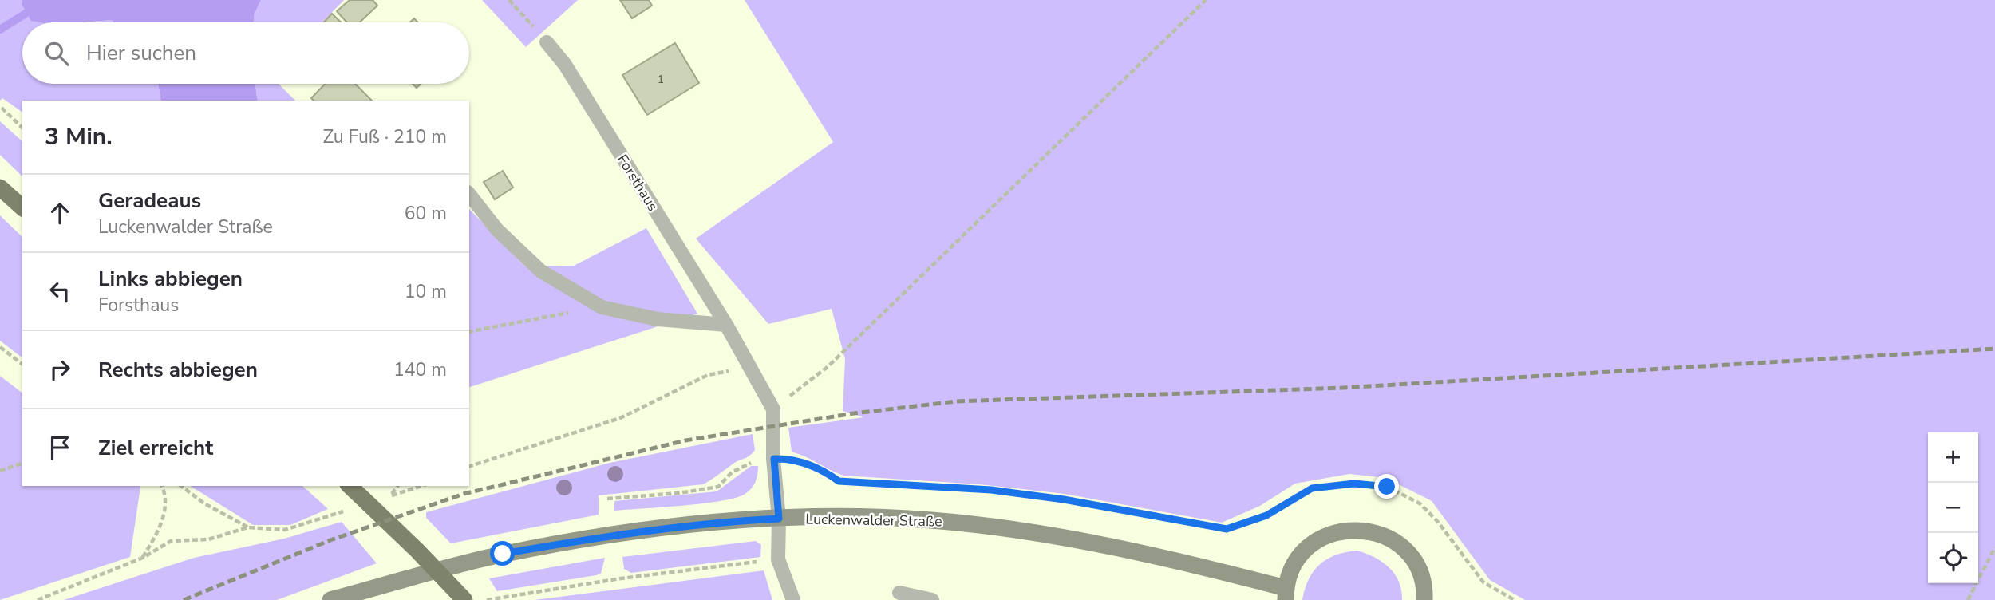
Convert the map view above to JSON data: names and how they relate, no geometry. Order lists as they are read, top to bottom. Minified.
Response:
{"streets":{"main road":["Luckenwalder Straße"],"lane":["Forsthaus"]},"crossings":[["Forsthaus","Luckenwalder Straße"]],"house_numbers":["1"],"page":{"search":"Hier suchen","heading":["3 Min.","Zu Fuß · 210 m"],"list":[["Geradeaus","Luckenwalder Straße","60 m"],["Links abbiegen","Forsthaus","10 m"],["Rechts abbiegen","140 m"],"Ziel erreicht"],"map_buttons":["+","−"]}}
